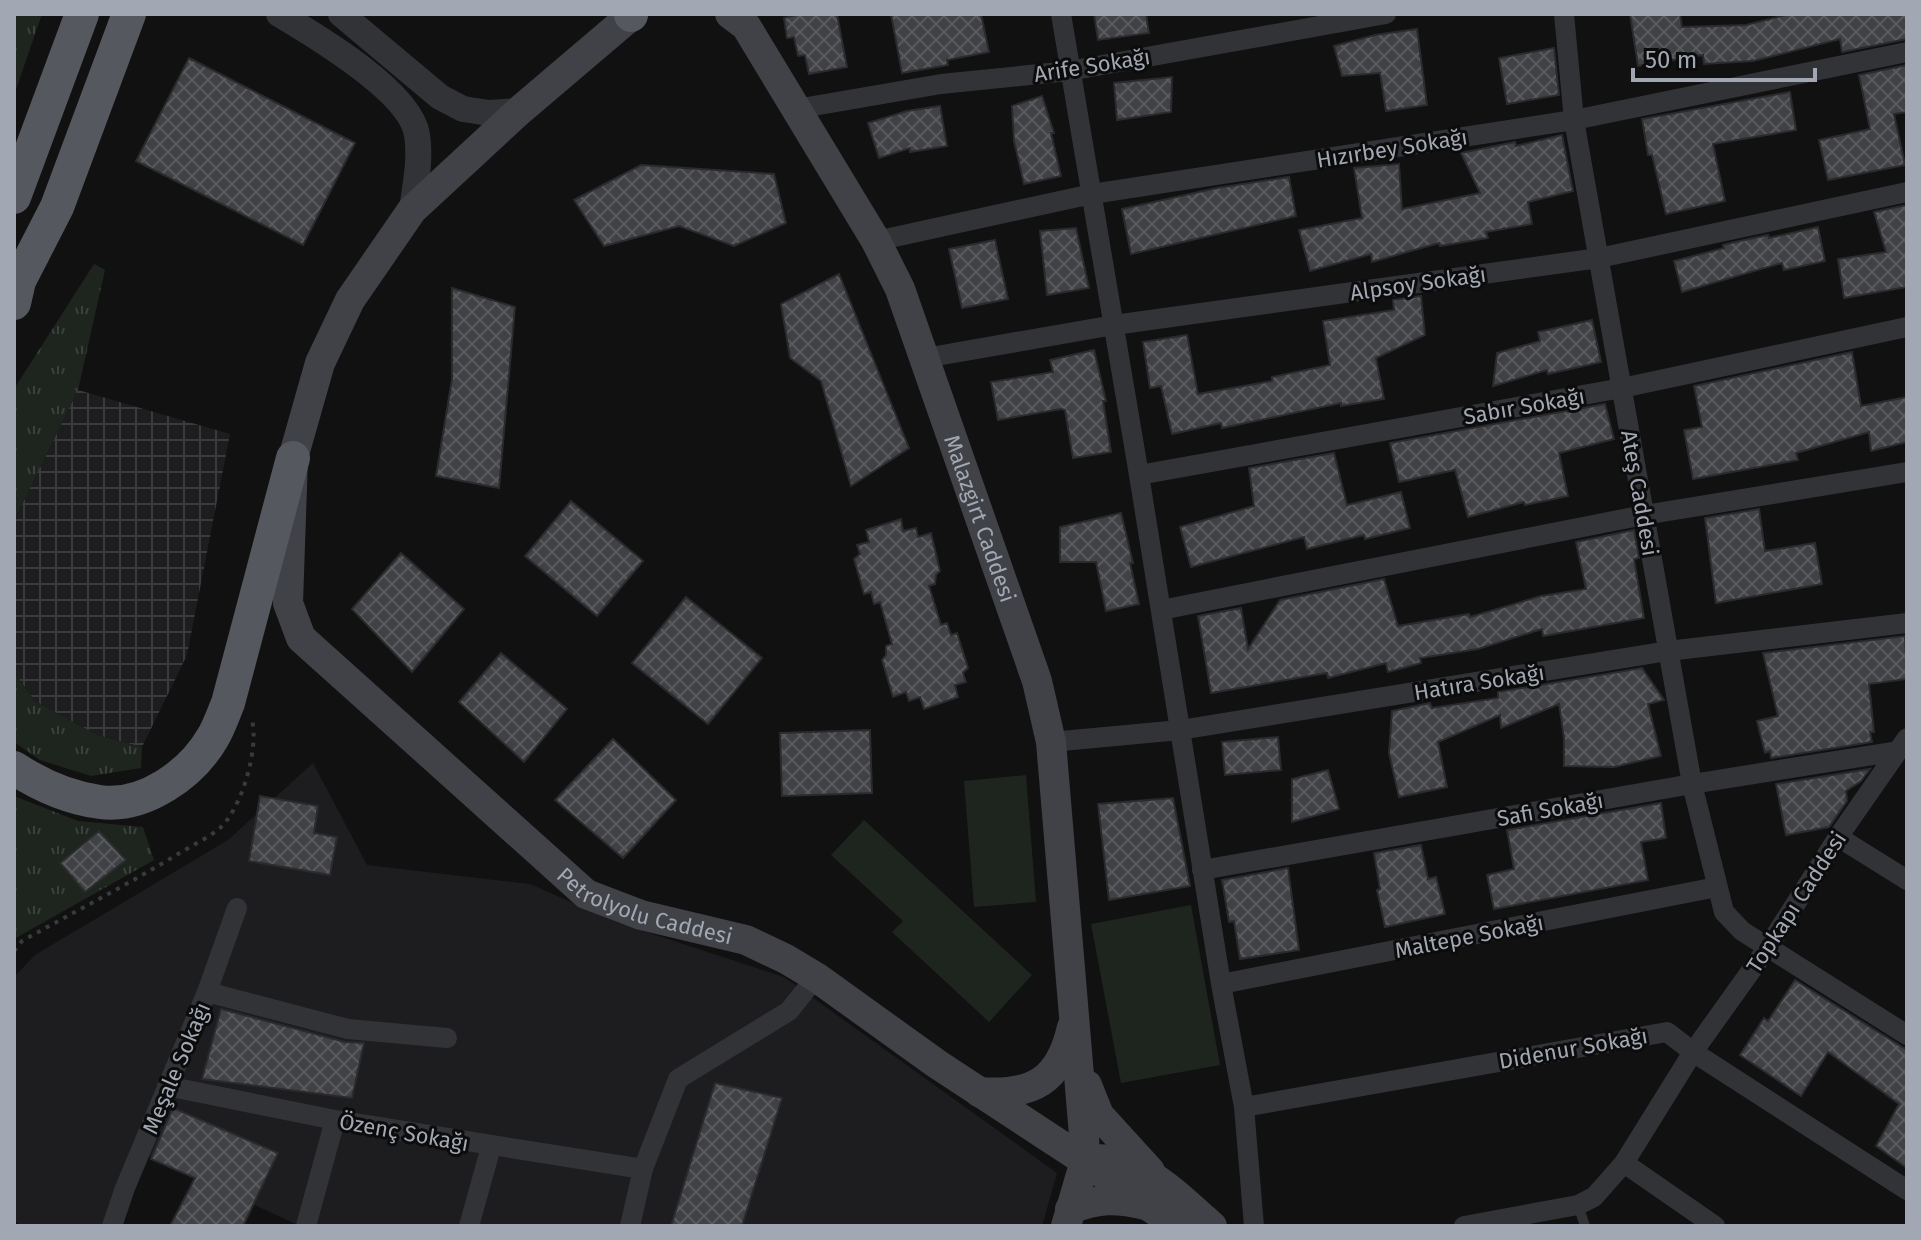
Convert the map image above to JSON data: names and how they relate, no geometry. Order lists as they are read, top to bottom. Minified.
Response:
{"streets":{"main road":["Malazgirt Caddesi","Petrolyolu Caddesi"],"street":["Arife Sokağı","Hızırbey Sokağı","Alpsoy Sokağı","Sabır Sokağı","Ateş Caddesi","Hatıra Sokağı","Safi Sokağı","Topkapı Caddesi","Maltepe Sokağı","Didenur Sokağı","Meşale Sokağı","Özenç Sokağı"]},"crossings":[["Arife Sokağı","Malazgirt Caddesi"],["Hızırbey Sokağı","Ateş Caddesi"],["Hızırbey Sokağı","Malazgirt Caddesi"],["Alpsoy Sokağı","Ateş Caddesi"],["Alpsoy Sokağı","Malazgirt Caddesi"],["Sabır Sokağı","Ateş Caddesi"],["Ateş Caddesi","Hatıra Sokağı"],["Ateş Caddesi","Safi Sokağı"],["Ateş Caddesi","Topkapı Caddesi"],["Ateş Caddesi","Maltepe Sokağı"],["Malazgirt Caddesi","Hatıra Sokağı"],["Malazgirt Caddesi","Petrolyolu Caddesi"],["Safi Sokağı","Topkapı Caddesi"],["Topkapı Caddesi","Didenur Sokağı"],["Meşale Sokağı","Özenç Sokağı"]],"scale_bar":"50 m"}
